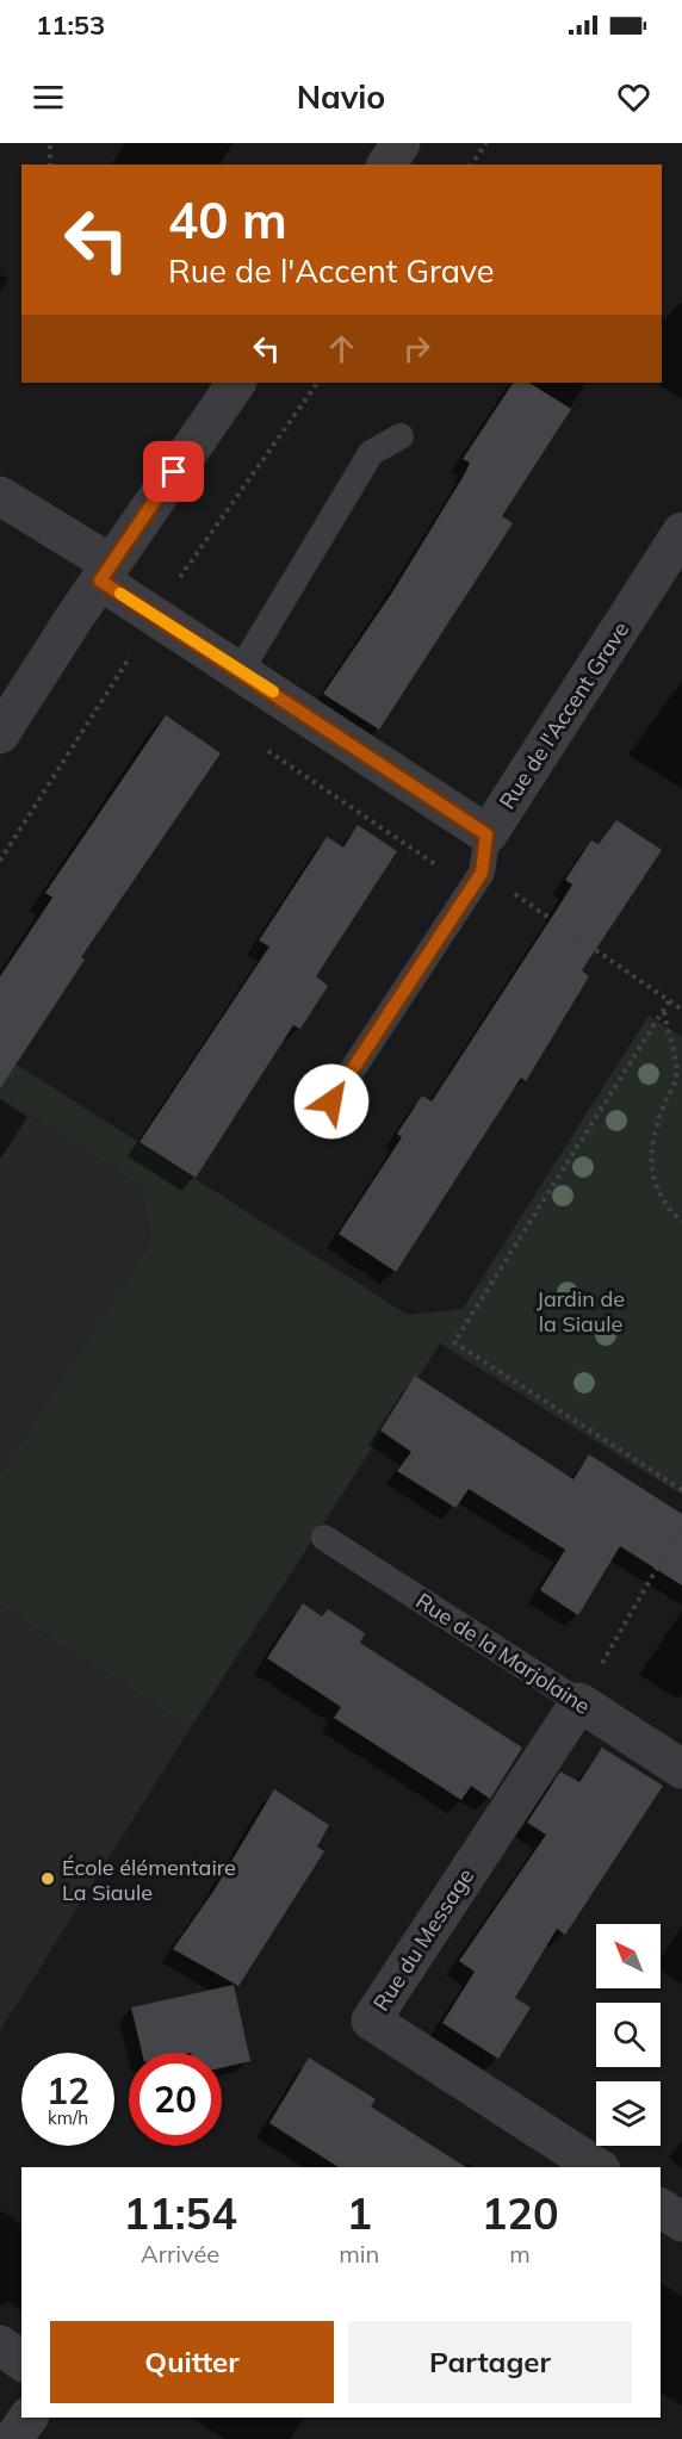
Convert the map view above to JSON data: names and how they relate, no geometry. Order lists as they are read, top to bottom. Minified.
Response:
{"streets":{"street":["Rue de l'Accent Grave","Rue de la Marjolaine","Rue du Message"]},"crossings":[["Rue de la Marjolaine","Rue du Message"]],"parks":["Jardin de la Siaule"],"places":["École élémentaire La Siaule"],"north":"top left","page":{"status":"11:53","header":"Navio","turn":["40 m","Rue de l'Accent Grave"],"speed":"12 km/h","limit":"20","eta":["11:54","Arrivée","1","min","120","m"],"buttons":["Quitter","Partager"]}}
